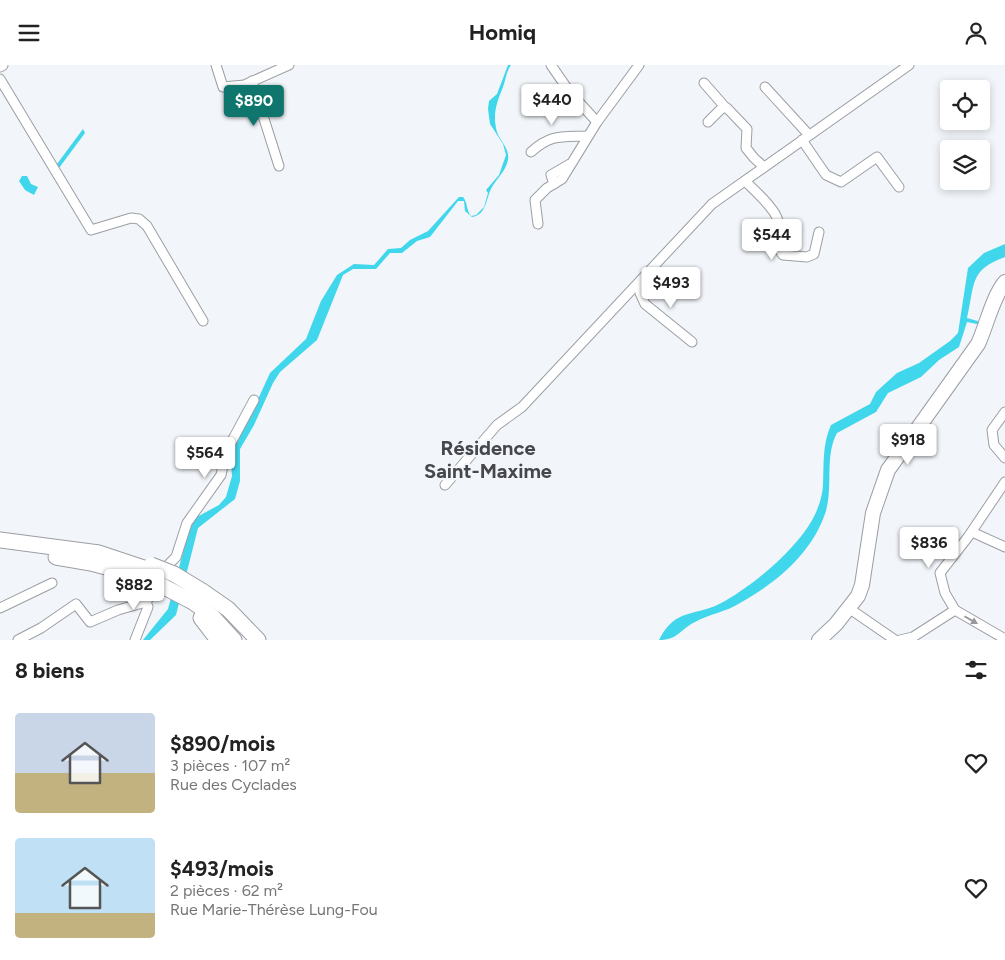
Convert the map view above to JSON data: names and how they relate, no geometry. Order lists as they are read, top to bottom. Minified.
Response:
{"districts":["Résidence Saint-Maxime"],"page":{"header":"Homiq","price":["$440","$890","$544","$493","$918","$564","$836","$882"],"heading":"8 biens","list":[{"name":"$890/mois","note":"3 pièces · 107 m² · Rue des Cyclades"},{"name":"$493/mois","note":"2 pièces · 62 m² · Rue Marie-Thérèse Lung-Fou"}]}}
